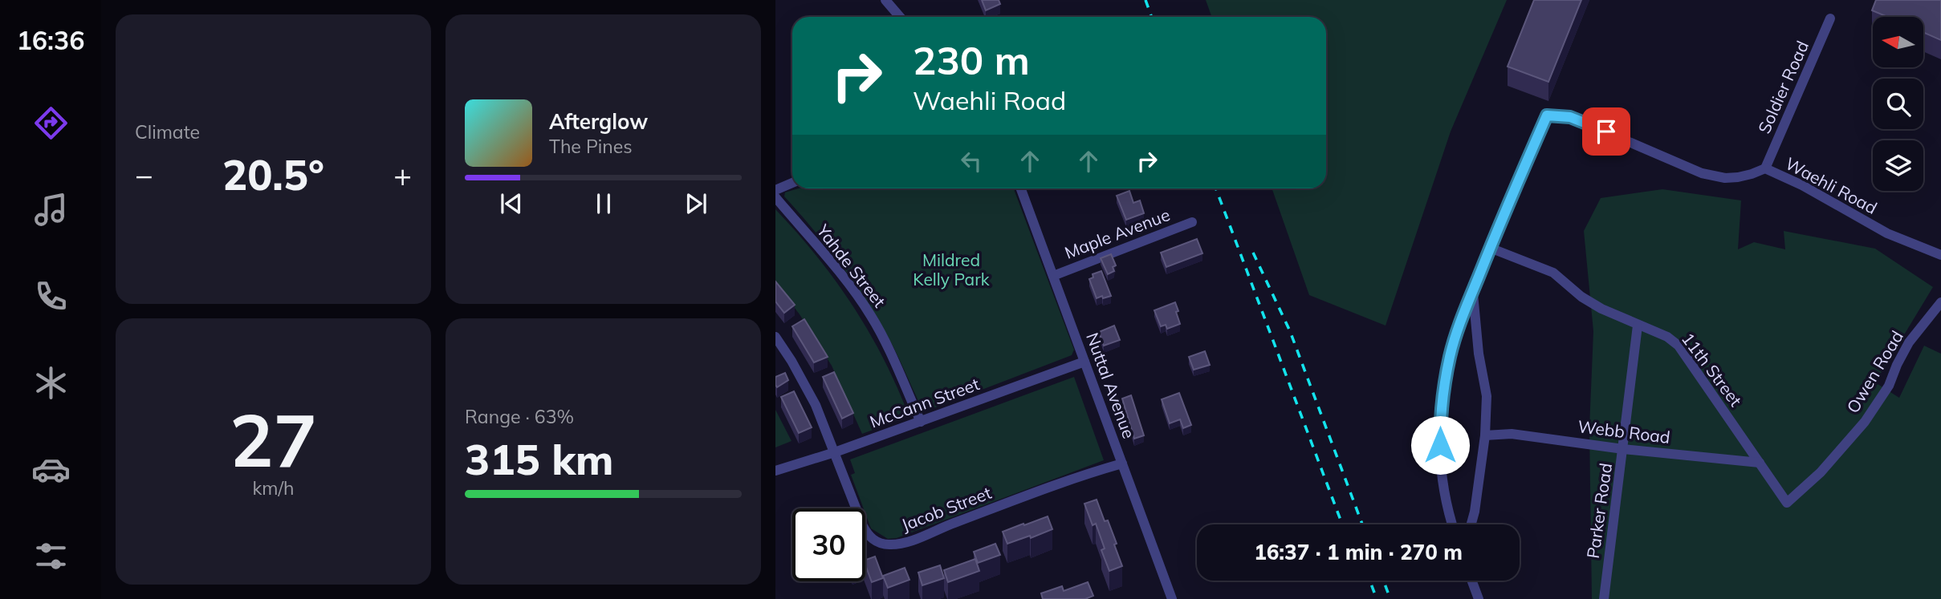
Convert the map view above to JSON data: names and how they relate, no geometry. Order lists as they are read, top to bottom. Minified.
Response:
{"streets":{"street":["Soldier Road","Waehli Road","Maple Avenue","Yahde Street","11th Street","Owen Road","Nuttal Avenue","McCann Street","Webb Road","Jacob Street","Parker Road"]},"crossings":[["Soldier Road","Waehli Road"],["Waehli Road","11th Street"],["Maple Avenue","Nuttal Avenue"],["Yahde Street","McCann Street"],["11th Street","Owen Road"],["11th Street","Webb Road"],["11th Street","Parker Road"],["Nuttal Avenue","McCann Street"],["Nuttal Avenue","Jacob Street"],["McCann Street","Jacob Street"],["Webb Road","Parker Road"]],"parks":["Mildred Kelly Park"],"north":"left","page":{"tabs":"16:36","tile":["Climate",["27","km/h"],["Range · 63%","315 km"]],"turn":["230 m","Waehli Road"],"song":["Afterglow","The Pines"],"heat":["−","20.5°","+"],"limit":"30","trip":"16:37 · 1 min · 270 m"}}
